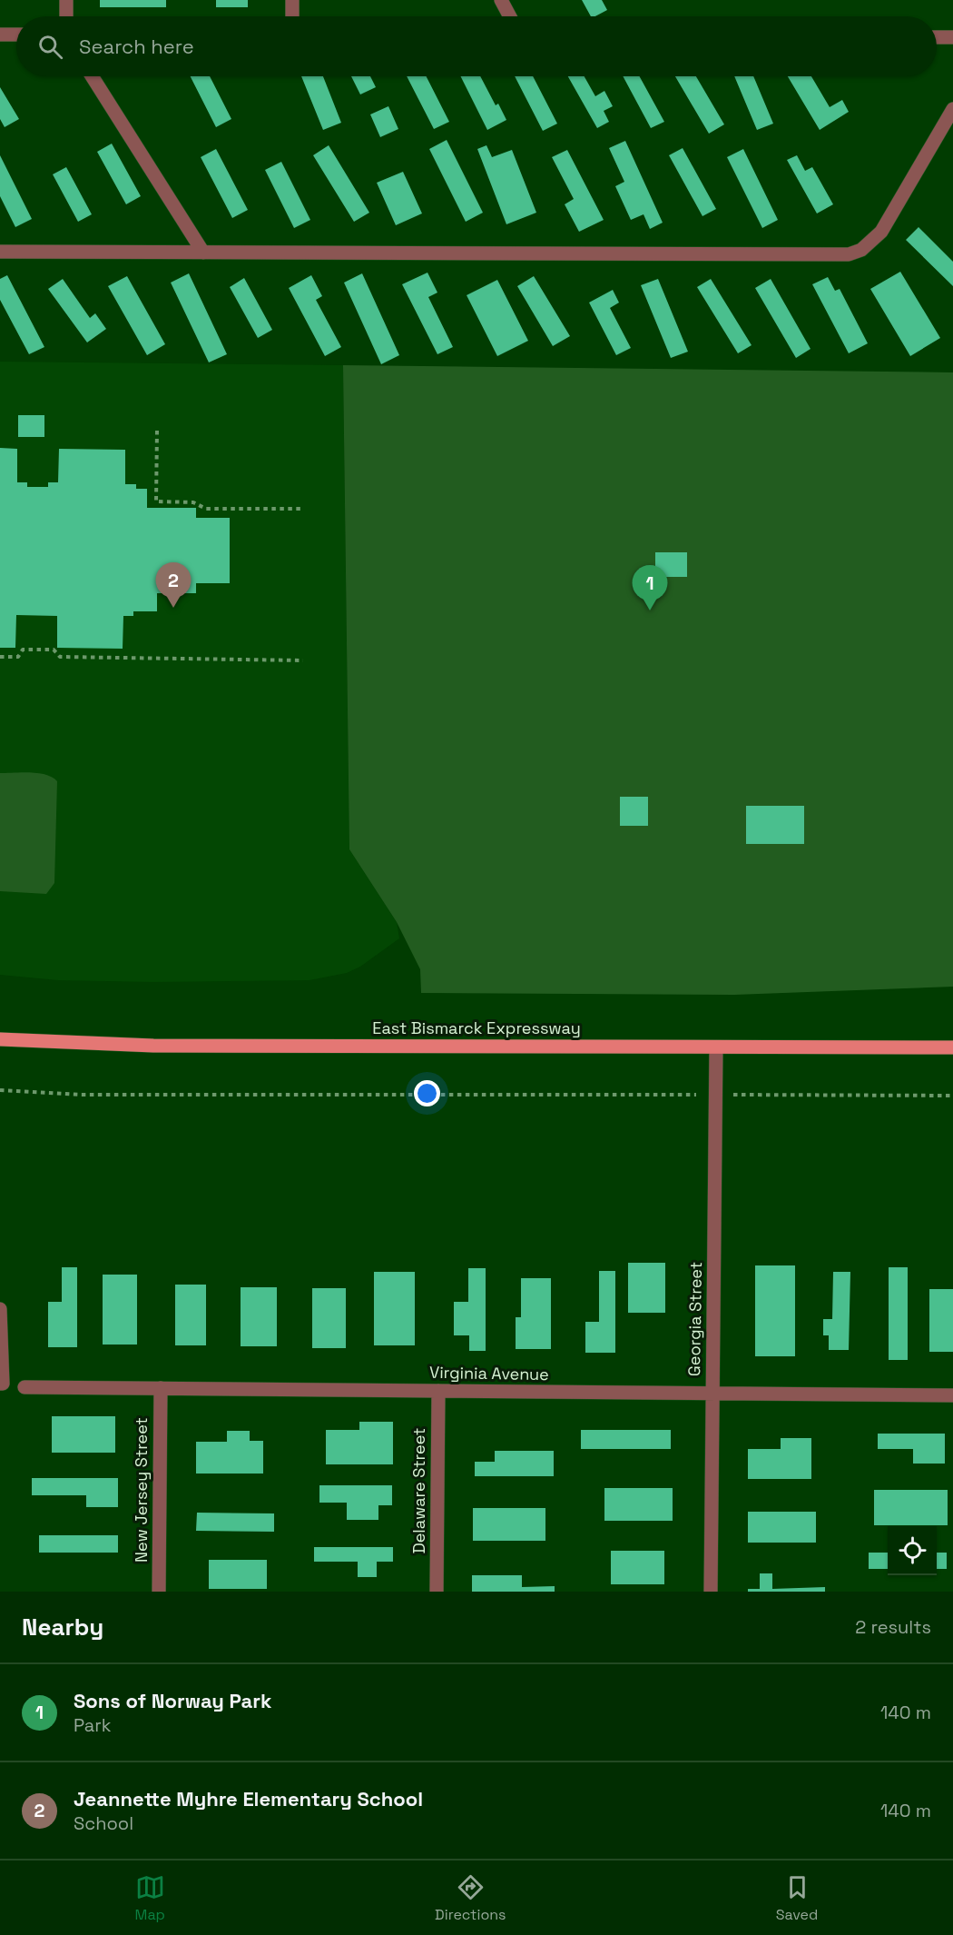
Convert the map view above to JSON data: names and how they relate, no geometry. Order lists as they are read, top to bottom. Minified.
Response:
{"streets":{"main road":["East Bismarck Expressway"],"street":["Georgia Street","Virginia Avenue","New Jersey Street","Delaware Street"]},"crossings":[["East Bismarck Expressway","Georgia Street"],["Georgia Street","Virginia Avenue"],["Virginia Avenue","New Jersey Street"],["Virginia Avenue","Delaware Street"]],"page":{"search":"Search here","pins":["2","1"],"heading":["Nearby","2 results"],"list":[{"mark":"1","name":"Sons of Norway Park","note":"Park","value":"140 m"},{"mark":"2","name":"Jeannette Myhre Elementary School","note":"School","value":"140 m"}],"nav":["Map","Directions","Saved"]}}
